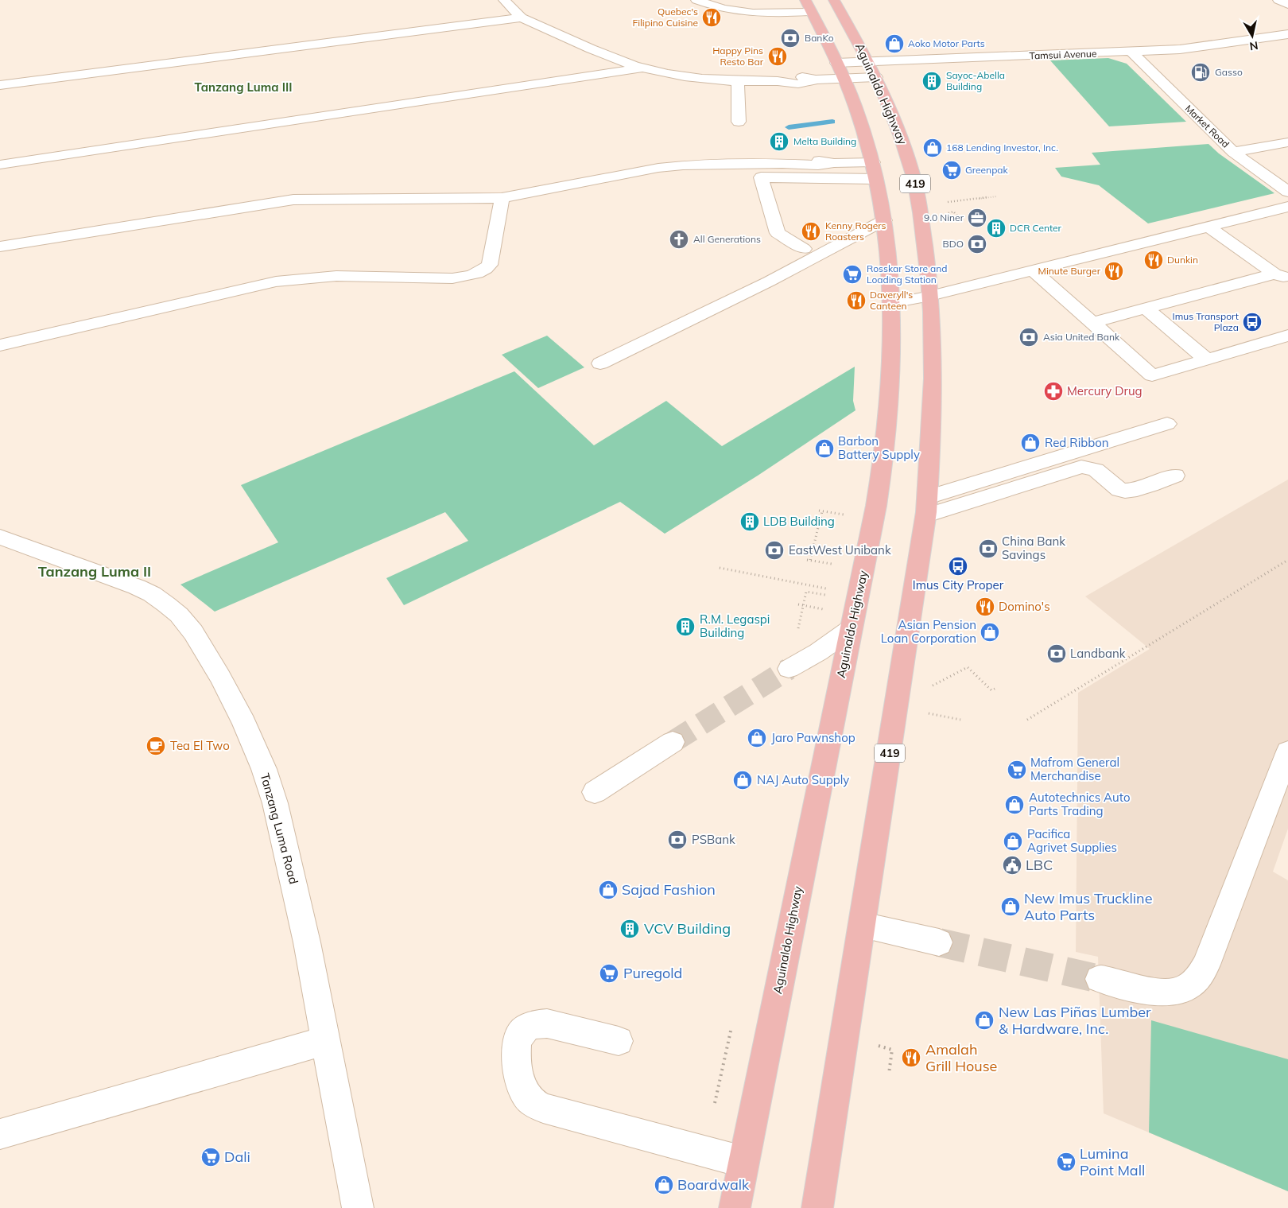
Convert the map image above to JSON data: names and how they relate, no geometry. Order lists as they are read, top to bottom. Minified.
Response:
{"streets":{"highway":["Aguinaldo Highway","419"],"street":["Tamsui Avenue","Market Road","Tanzang Luma Road"]},"crossings":[["Tamsui Avenue","Aguinaldo Highway"],["Tamsui Avenue","Market Road"]],"districts":["Tanzang Luma III","Tanzang Luma II"],"places":{"restaurant":["Quebec's Filipino Cuisine","Happy Pins Resto Bar","Kenny Rogers Roasters","Dunkin","Minute Burger","Daveryll's Canteen","Domino's","Amalah Grill House"],"bank":["BanKo","BDO","Asia United Bank","China Bank Savings","EastWest Unibank","Landbank","PSBank"],"shop":["Aoko Motor Parts","168 Lending Investor, Inc.","Red Ribbon","Barbon Battery Supply","Asian Pension Loan Corporation","Jaro Pawnshop","NAJ Auto Supply","Autotechnics Auto Parts Trading","Pacifica Agrivet Supplies","Sajad Fashion","New Imus Truckline Auto Parts","New Las Piñas Lumber & Hardware, Inc.","Boardwalk"],"fuel station":["Gasso"],"building":["Sayoc-Abella Building","Melta Building","DCR Center","LDB Building","R.M. Legaspi Building","VCV Building"],"supermarket":["Greenpak","Rosskar Store and Loading Station","Mafrom General Merchandise","Puregold","Dali","Lumina Point Mall"],"office":["9.0 Niner"],"church":["All Generations"],"bus stop":["Imus Transport Plaza","Imus City Proper"],"pharmacy":["Mercury Drug"],"cafe":["Tea El Two"],"public building":["LBC"]},"north":"bottom"}
